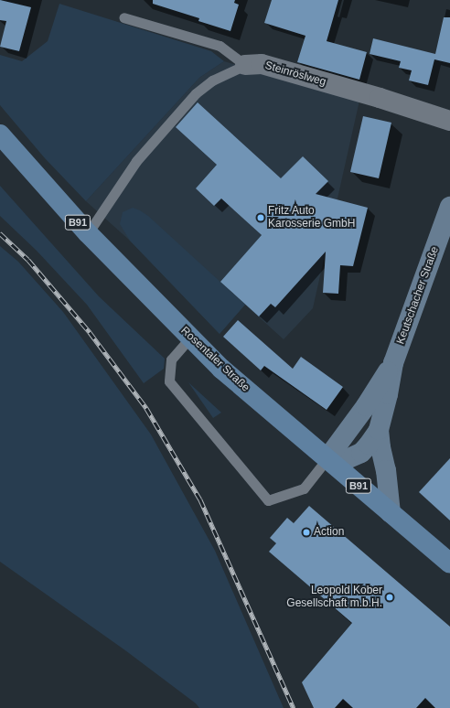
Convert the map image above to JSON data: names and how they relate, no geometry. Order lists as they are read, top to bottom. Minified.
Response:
{"streets":{"main road":["B91","Keutschacher Straße","Rosentaler Straße"],"street":["Steinröslweg"]},"places":["Fritz Auto Karosserie GmbH","Action","Leopold Kober Gesellschaft m.b.H."]}
